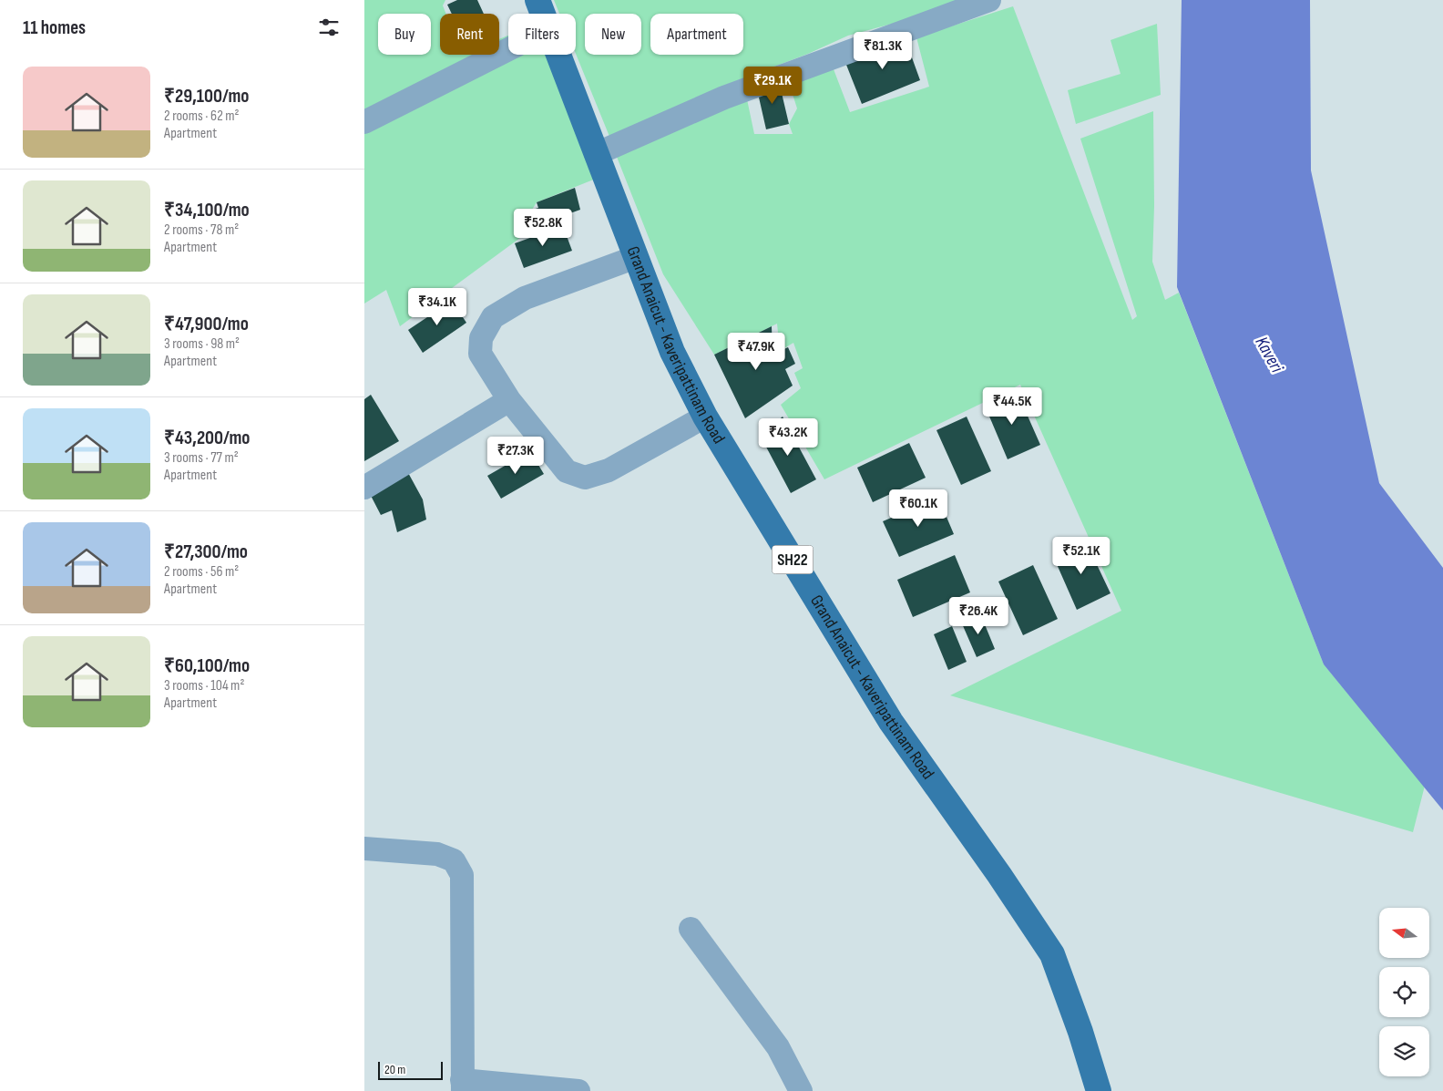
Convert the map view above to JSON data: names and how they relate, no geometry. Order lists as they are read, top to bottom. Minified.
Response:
{"streets":{"main road":["Grand Anaicut - Kaveripattinam Road","SH22"]},"water":["Kaveri"],"scale_bar":"20 m","north":"left","page":{"heading":"11 homes","chip":["Buy","Rent","Filters","New","Apartment"],"price":["₹81.3K","₹29.1K","₹52.8K","₹34.1K","₹47.9K","₹44.5K","₹43.2K","₹27.3K","₹60.1K","₹52.1K","₹26.4K"],"list":[{"name":"₹29,100/mo","note":"2 rooms · 62 m² · Apartment"},{"name":"₹34,100/mo","note":"2 rooms · 78 m² · Apartment"},{"name":"₹47,900/mo","note":"3 rooms · 98 m² · Apartment"},{"name":"₹43,200/mo","note":"3 rooms · 77 m² · Apartment"},{"name":"₹27,300/mo","note":"2 rooms · 56 m² · Apartment"},{"name":"₹60,100/mo","note":"3 rooms · 104 m² · Apartment"}],"scale":"20 m"}}
